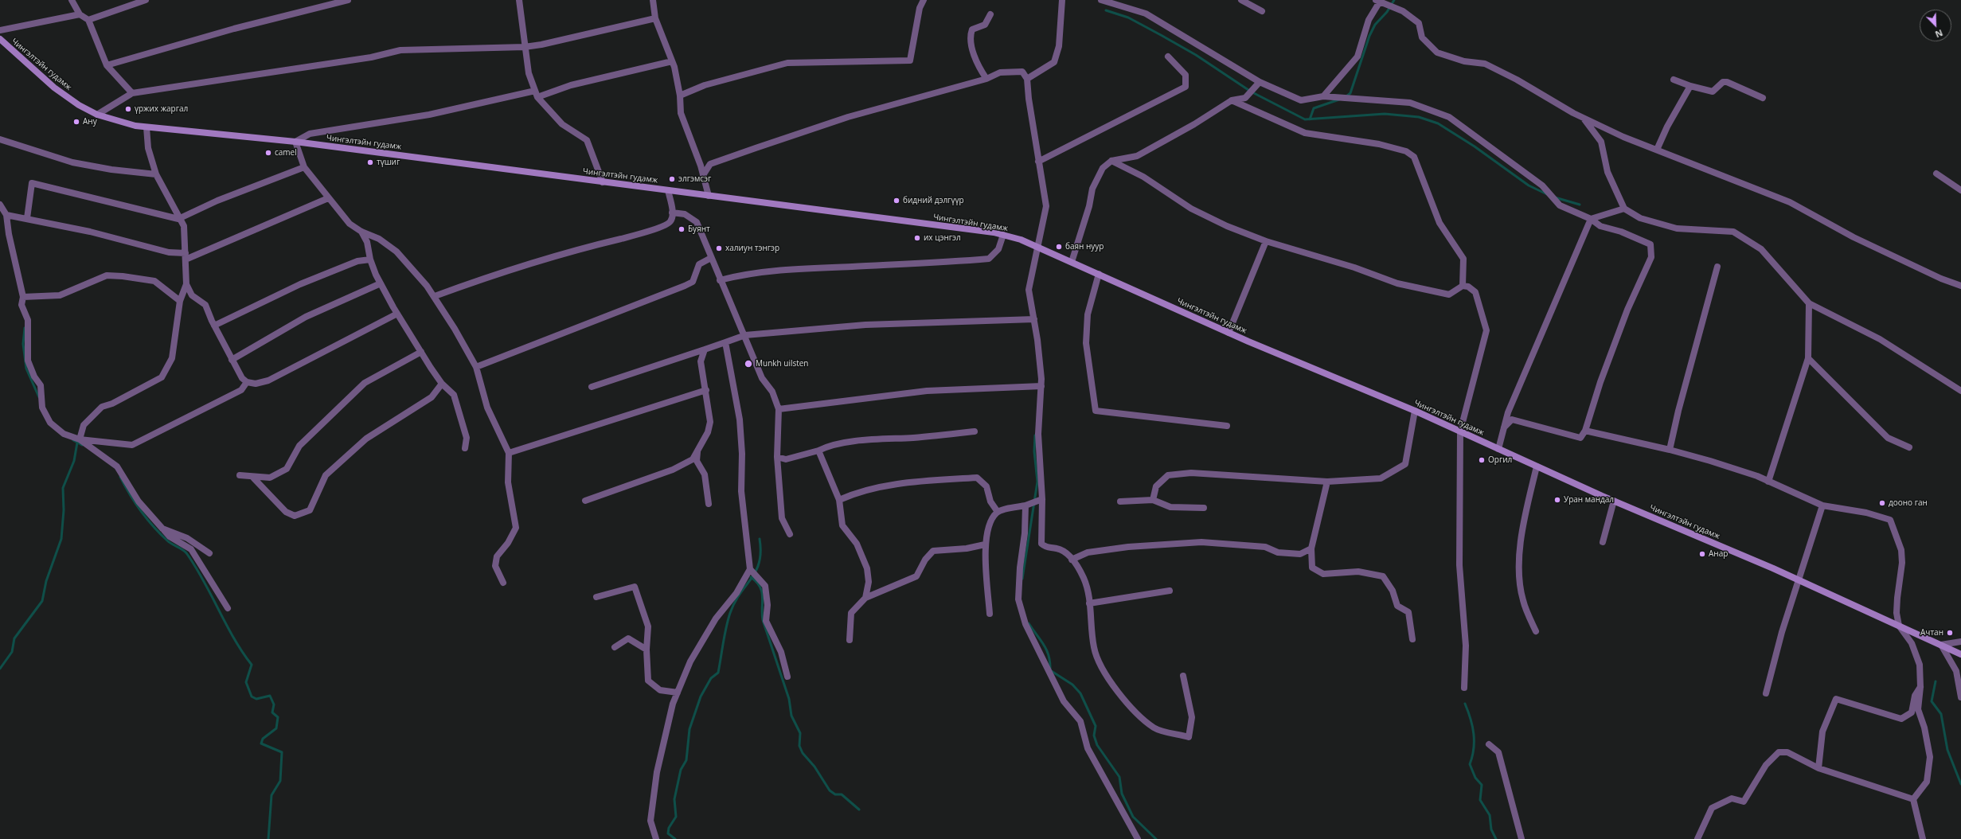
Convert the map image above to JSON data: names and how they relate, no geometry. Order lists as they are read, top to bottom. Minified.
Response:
{"streets":{"main road":["Чингэлтэйн гудамж"]},"places":["үржих жаргал","Ану","camel","түшиг","элгэмсэг","бидний дэлгүүр","Буянт","их цэнгэл","баян нуур","халиун тэнгэр","Munkh uilsten","Оргил","Уран мандал","дооно ган","Анар","Ачтан"],"north":"bottom right"}
